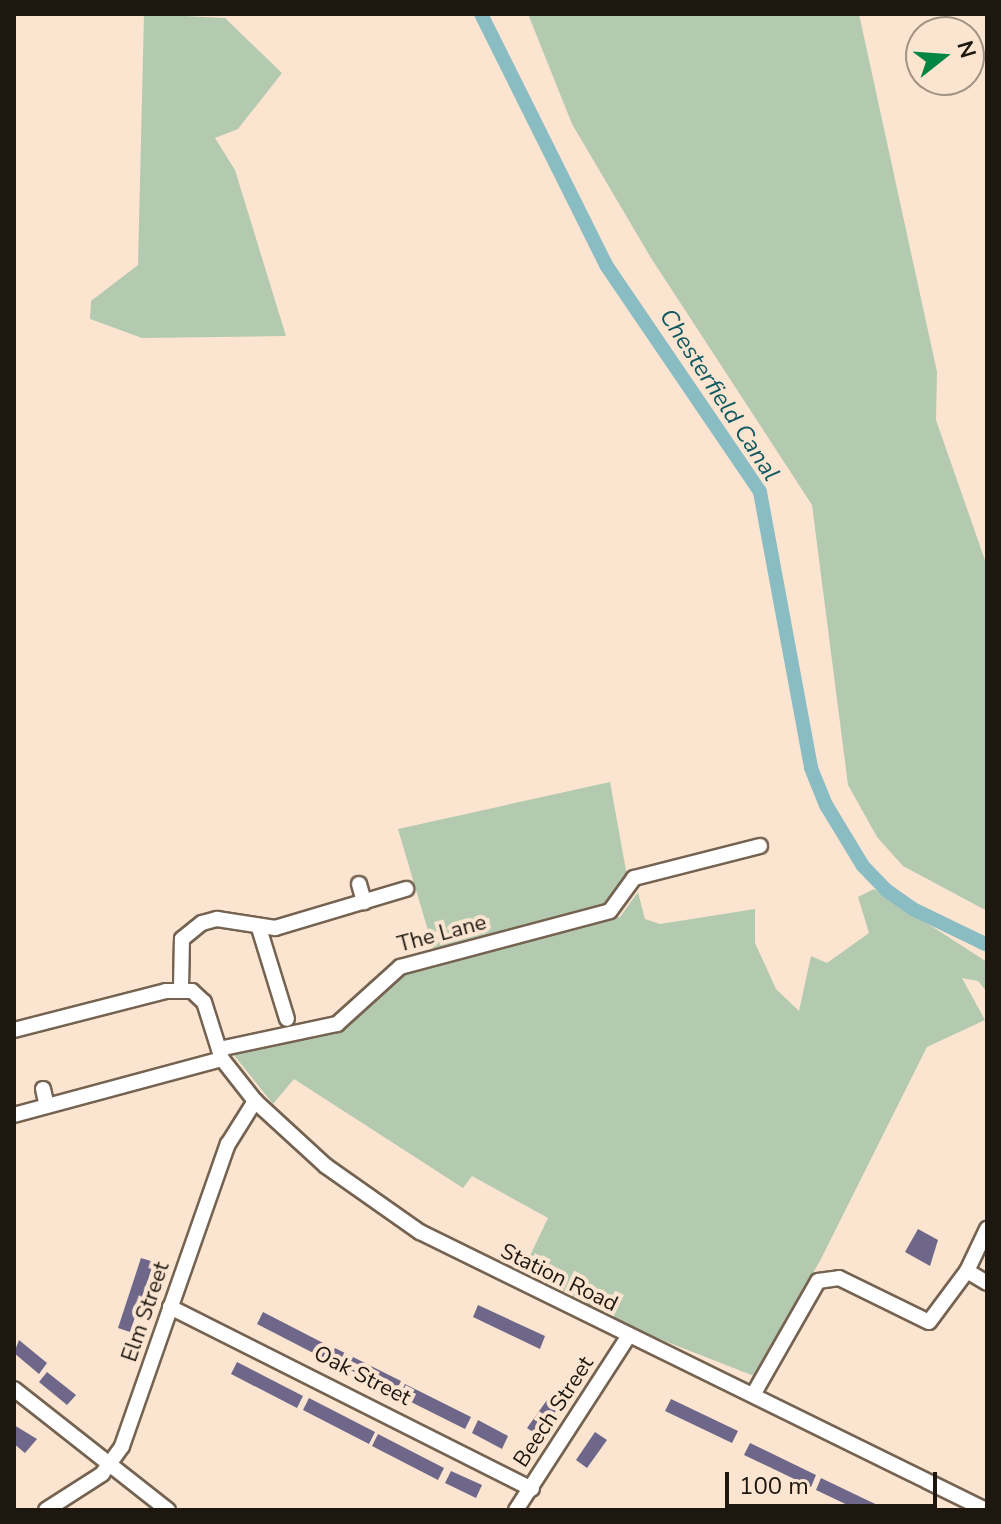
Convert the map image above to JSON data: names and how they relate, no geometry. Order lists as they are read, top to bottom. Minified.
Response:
{"streets":{"street":["The Lane","Station Road","Elm Street","Oak Street","Beech Street"]},"crossings":[["The Lane","Station Road"],["Station Road","Elm Street"],["Station Road","Beech Street"],["Elm Street","Oak Street"],["Oak Street","Beech Street"]],"water":["Chesterfield Canal"],"scale_bar":"100 m","north":"right"}
